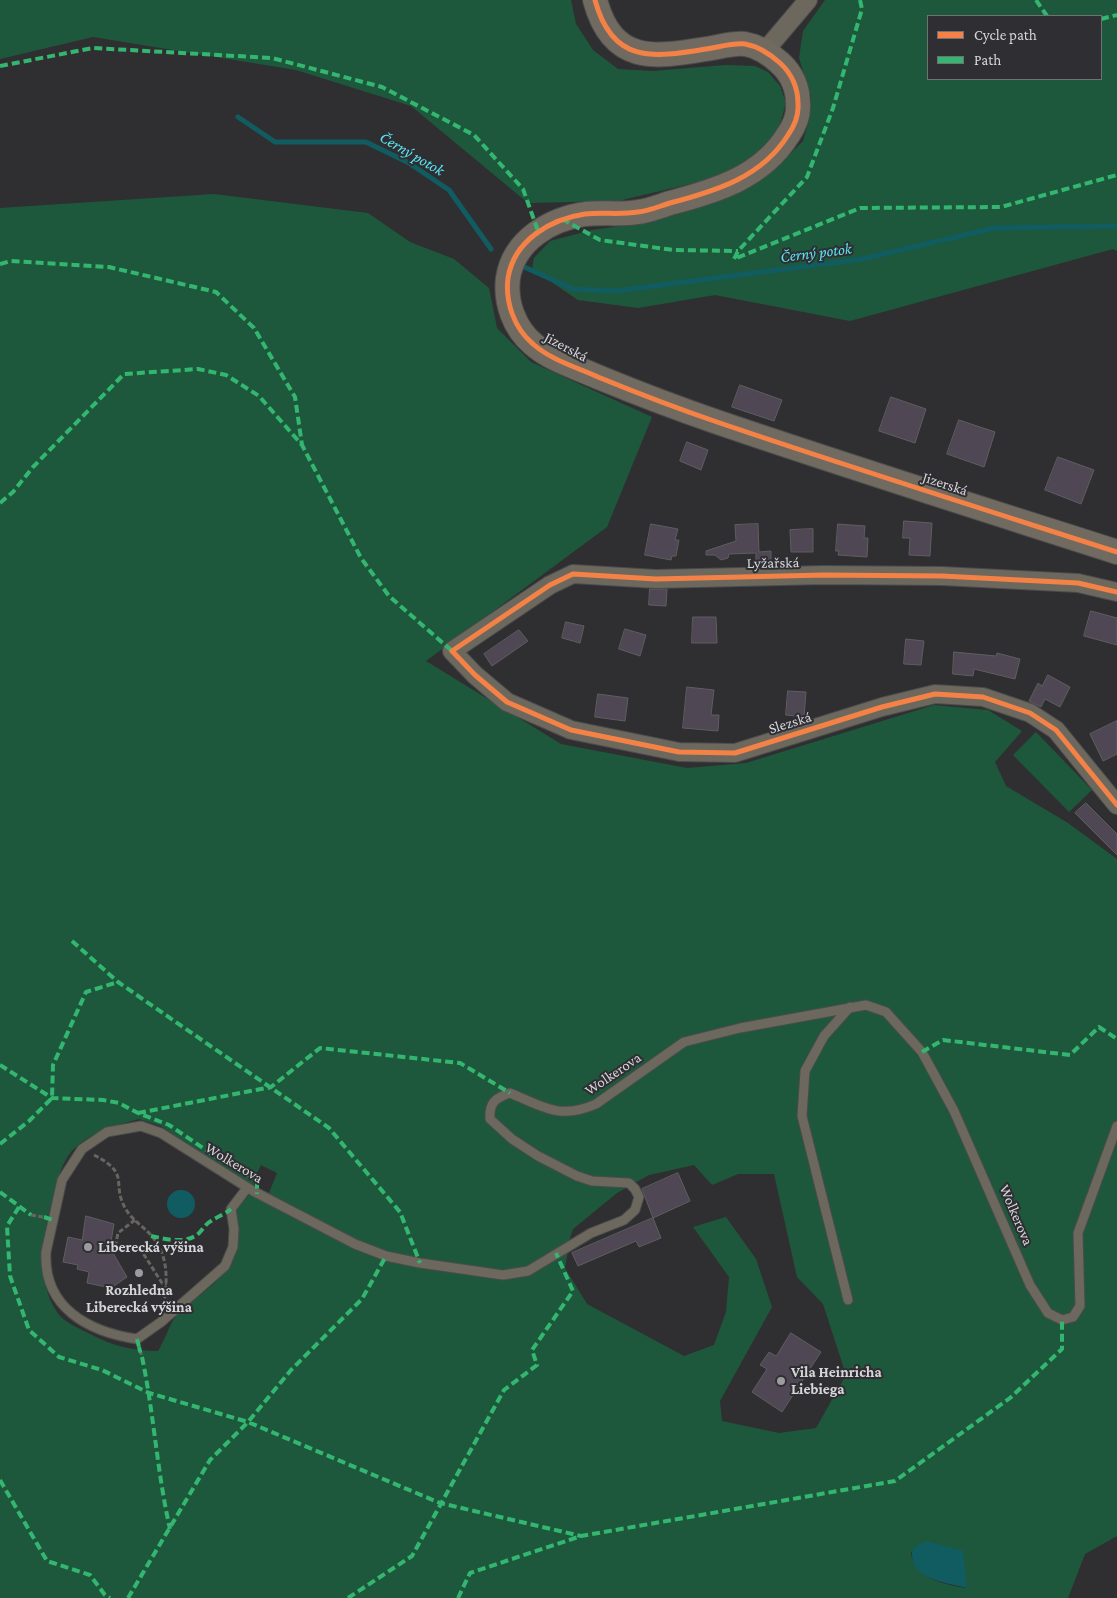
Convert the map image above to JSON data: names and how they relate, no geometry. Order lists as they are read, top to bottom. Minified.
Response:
{"streets":{"street":["Jizerská","Lyžařská","Slezská"],"lane":["Wolkerova"]},"crossings":[["Lyžařská","Slezská"]],"water":["Černý potok"],"places":["Liberecká výšina","Rozhledna Liberecká výšina","Vila Heinricha Liebiega"],"legend":["Cycle path","Path"]}
